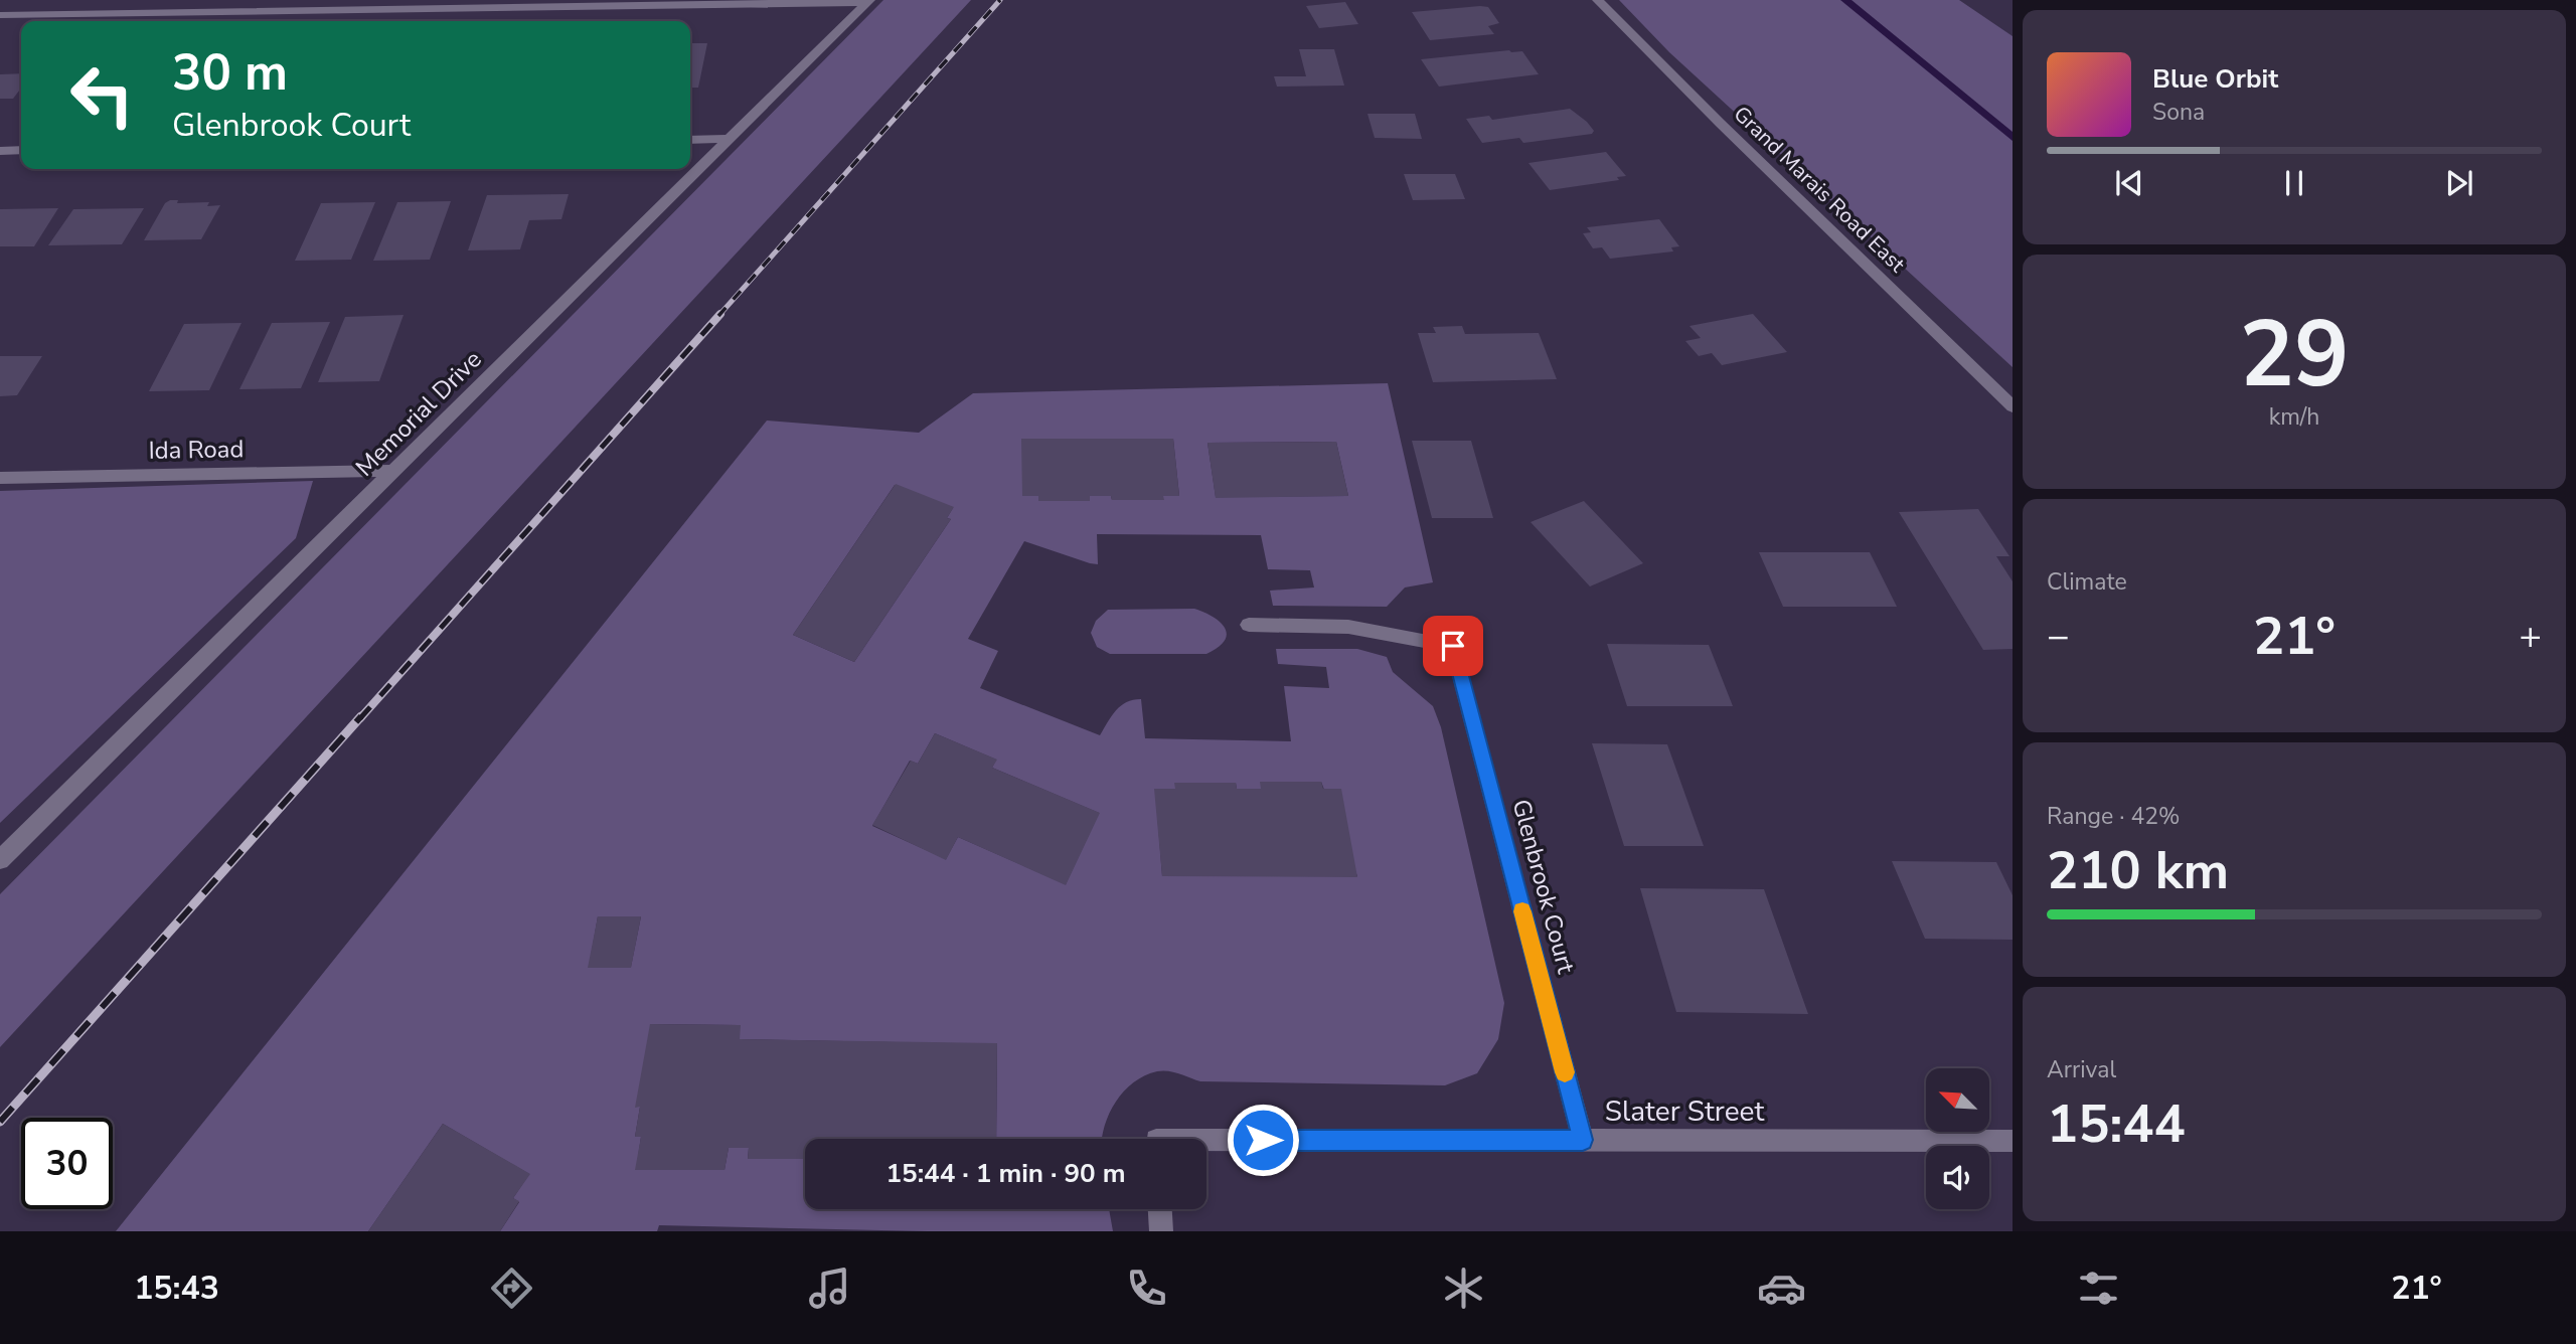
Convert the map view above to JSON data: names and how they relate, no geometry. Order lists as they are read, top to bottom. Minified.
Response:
{"streets":{"street":["Grand Marais Road East","Memorial Drive","Ida Road","Glenbrook Court","Slater Street"]},"crossings":[["Memorial Drive","Ida Road"],["Glenbrook Court","Slater Street"]],"north":"top left","page":{"turn":["30 m","Glenbrook Court"],"song":["Blue Orbit","Sona"],"tile":[["29","km/h"],"Climate",["Range · 42%","210 km"],["Arrival","15:44"]],"heat":["−","21°","+"],"limit":"30","trip":"15:44 · 1 min · 90 m","tabs":["15:43","21°"]}}
